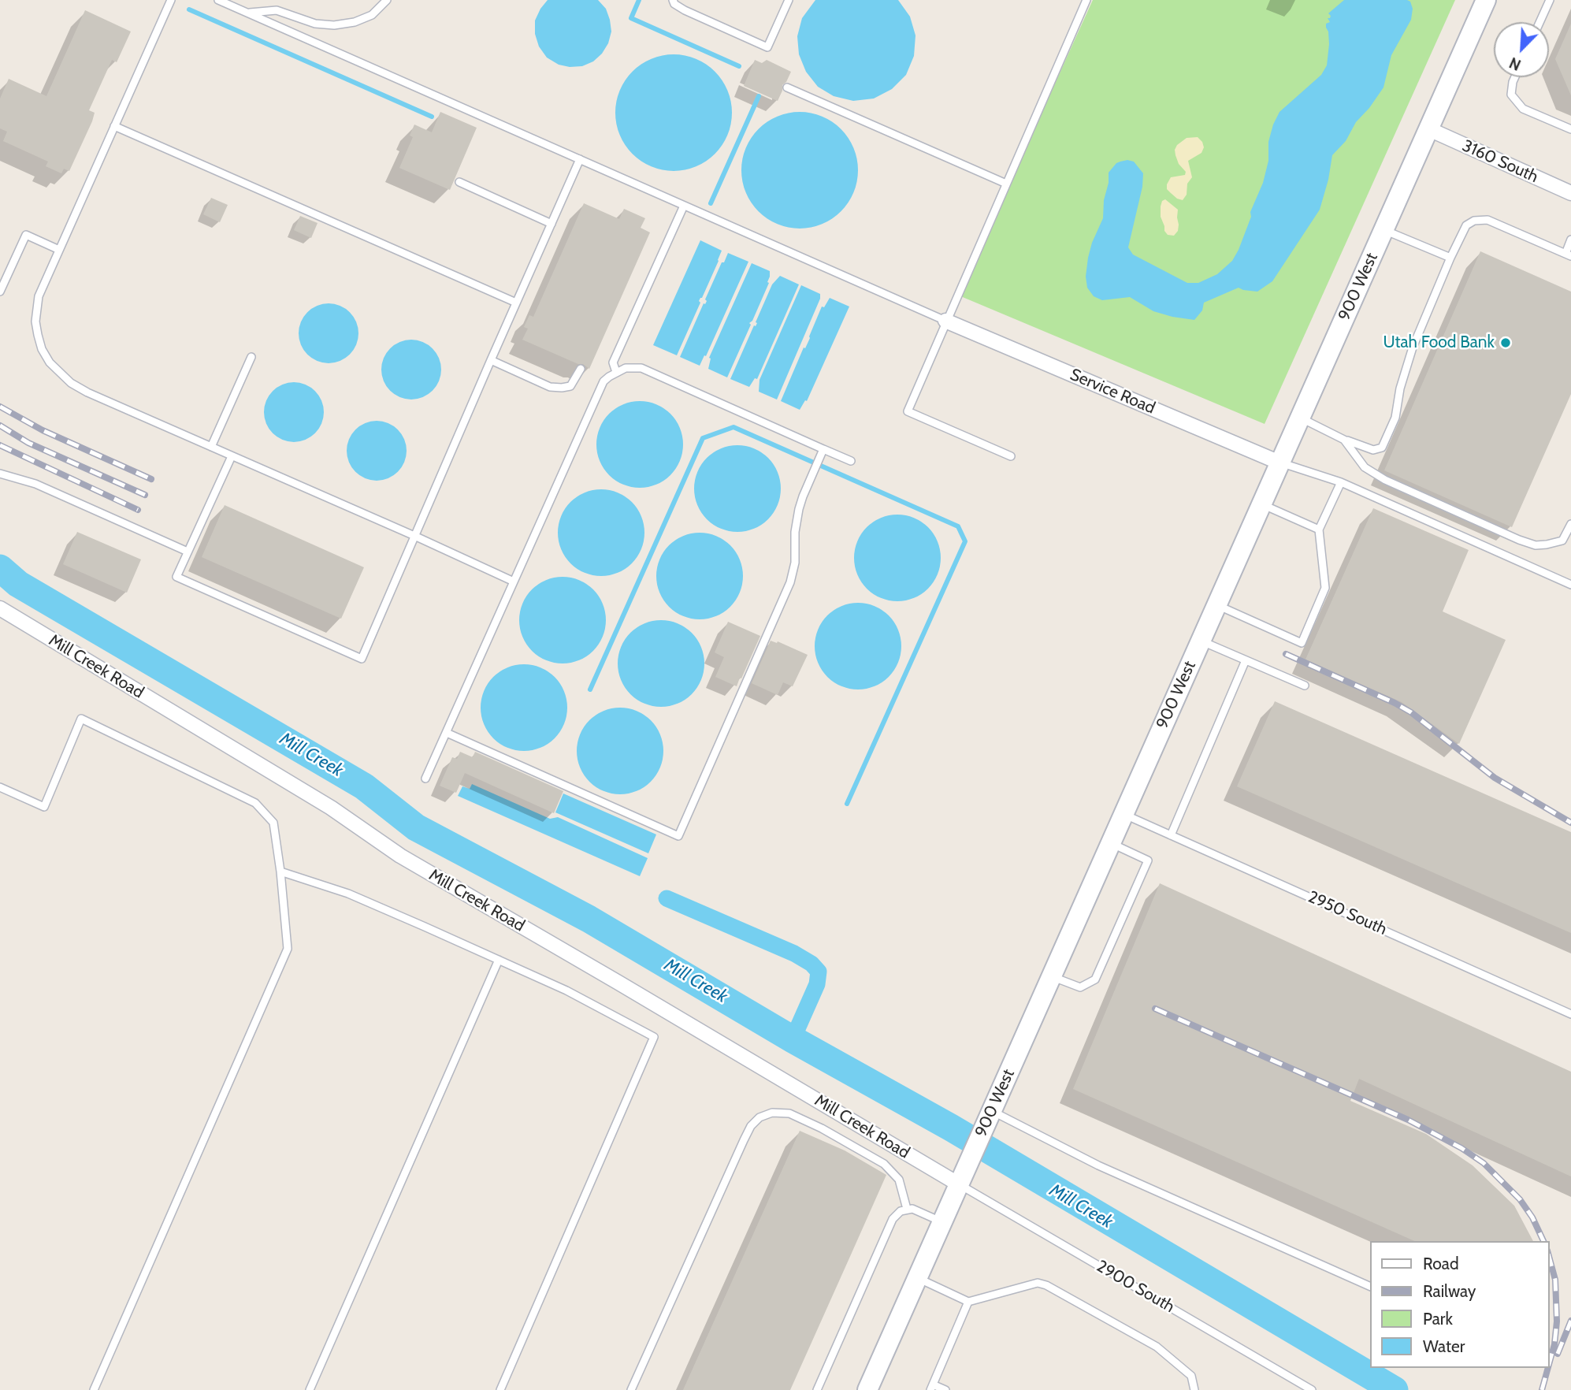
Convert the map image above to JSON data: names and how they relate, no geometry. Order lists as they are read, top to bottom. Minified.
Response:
{"streets":{"main road":["900 West"],"street":["3160 South","Service Road","Mill Creek Road"],"lane":["2950 South","2900 South"]},"crossings":[["3160 South","900 West"],["900 West","Service Road"],["900 West","Mill Creek Road"],["900 West","2950 South"],["900 West","2900 South"],["Mill Creek Road","2900 South"]],"water":["Mill Creek"],"places":["Utah Food Bank"],"legend":["Road","Railway","Park","Water"],"north":"bottom left"}
